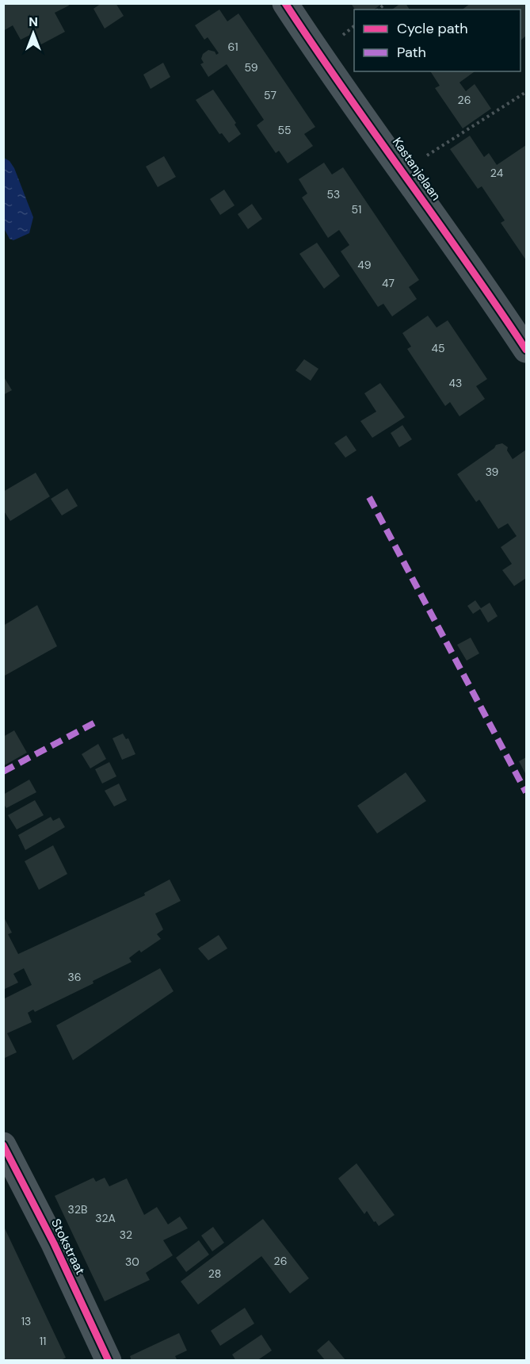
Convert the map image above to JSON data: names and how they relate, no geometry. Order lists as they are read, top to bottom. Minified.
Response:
{"streets":{"street":["Kastanjelaan","Stokstraat"]},"house_numbers":["61","59","57","26","55","24","53","51","49","47","45","43","39","36","32B","32A","32","26","30","28","13","11"],"legend":["Cycle path","Path"],"north":"top"}
